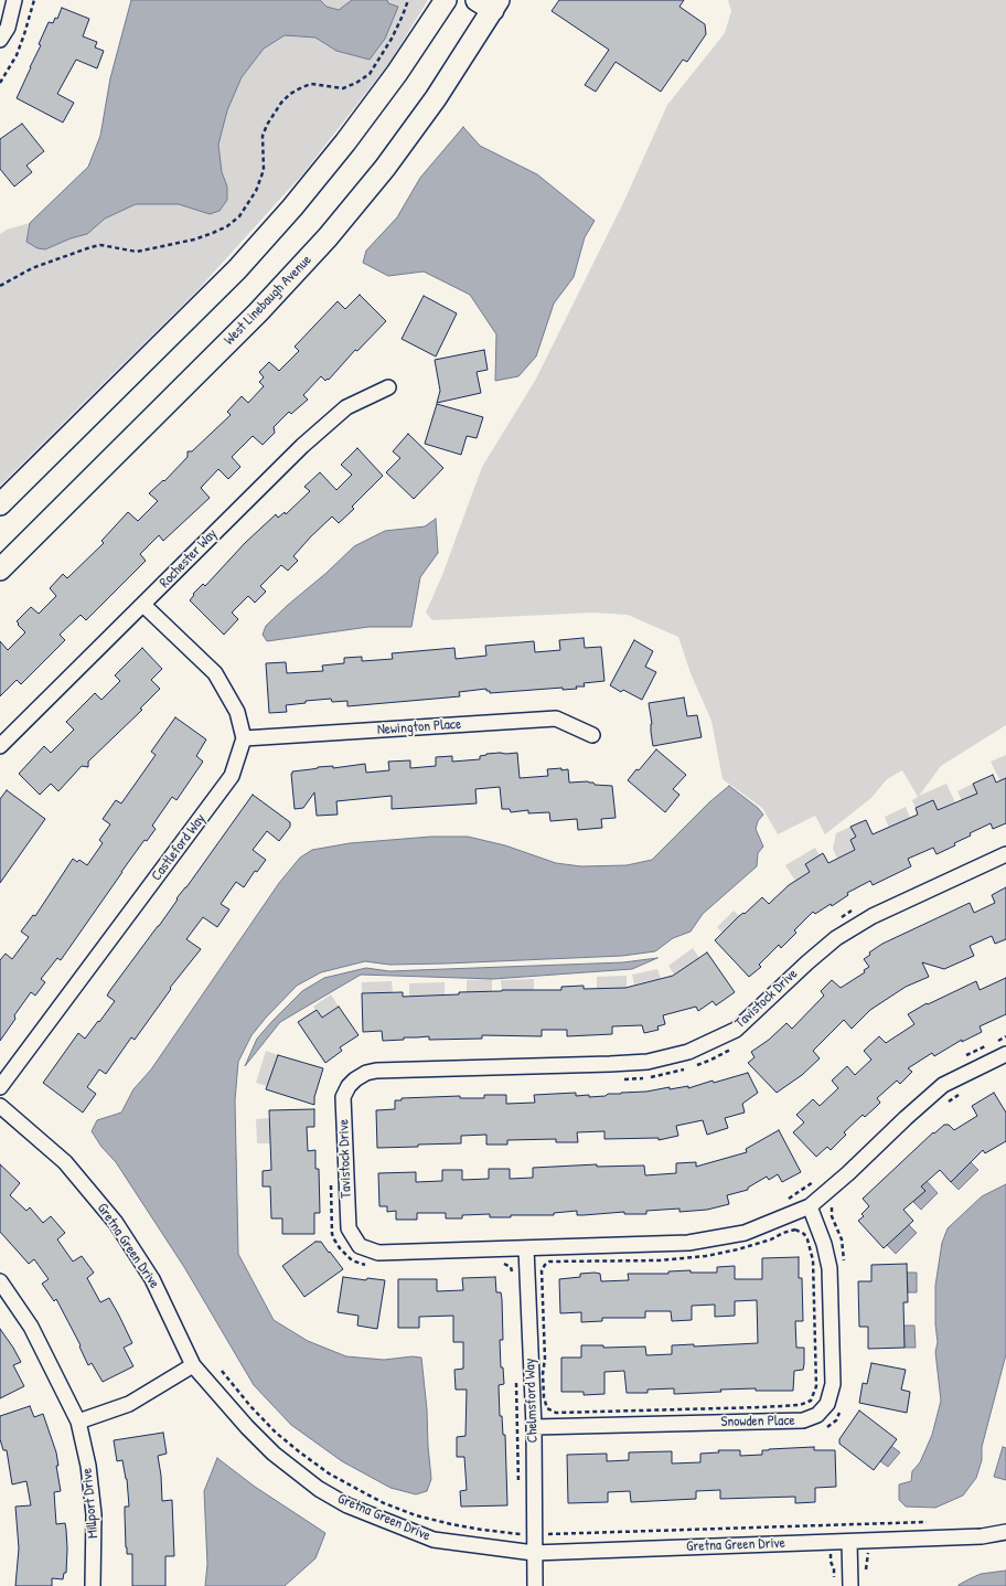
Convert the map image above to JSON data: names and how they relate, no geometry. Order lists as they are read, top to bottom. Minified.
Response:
{"streets":{"main road":["West Linebaugh Avenue"],"street":["Rochester Way","Newington Place","Castleford Way","Tavistock Drive","Gretna Green Drive","Chelmsford Way","Snowden Place","Millport Drive"]},"crossings":[["Rochester Way","Castleford Way"],["Newington Place","Castleford Way"],["Tavistock Drive","Chelmsford Way"],["Tavistock Drive","Snowden Place"],["Gretna Green Drive","Chelmsford Way"],["Chelmsford Way","Snowden Place"]]}
